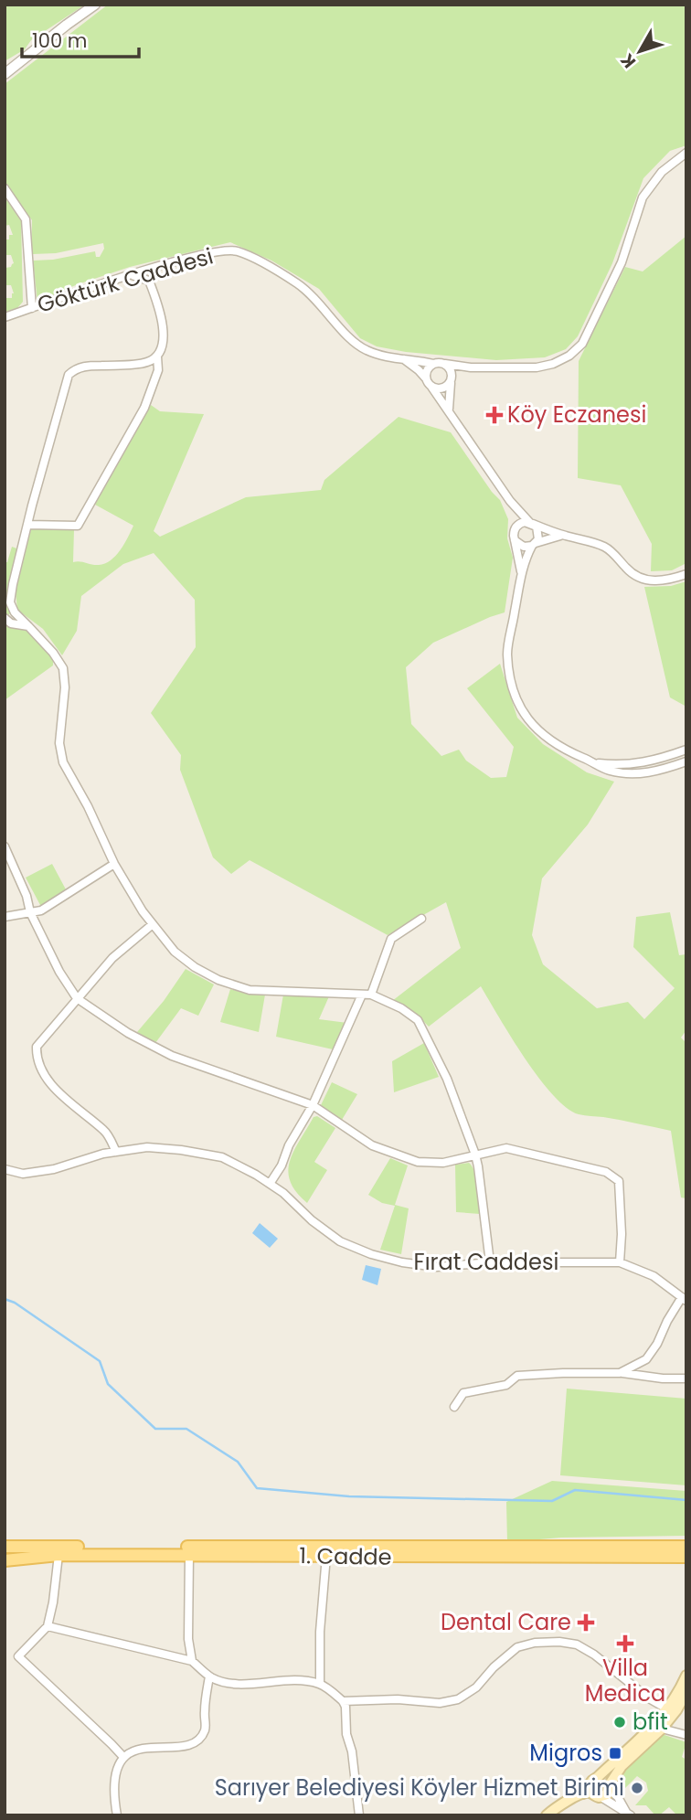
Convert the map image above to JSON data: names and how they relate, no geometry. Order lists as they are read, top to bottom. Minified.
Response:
{"streets":{"main road":["1. Cadde"],"street":["Göktürk Caddesi","Fırat Caddesi"]},"places":{"health":["Köy Eczanesi","Dental Care","Villa Medica"],"other":["bfit","Sarıyer Belediyesi Köyler Hizmet Birimi"],"transit":["Migros"]},"scale_bar":"100 m","north":"bottom left"}
